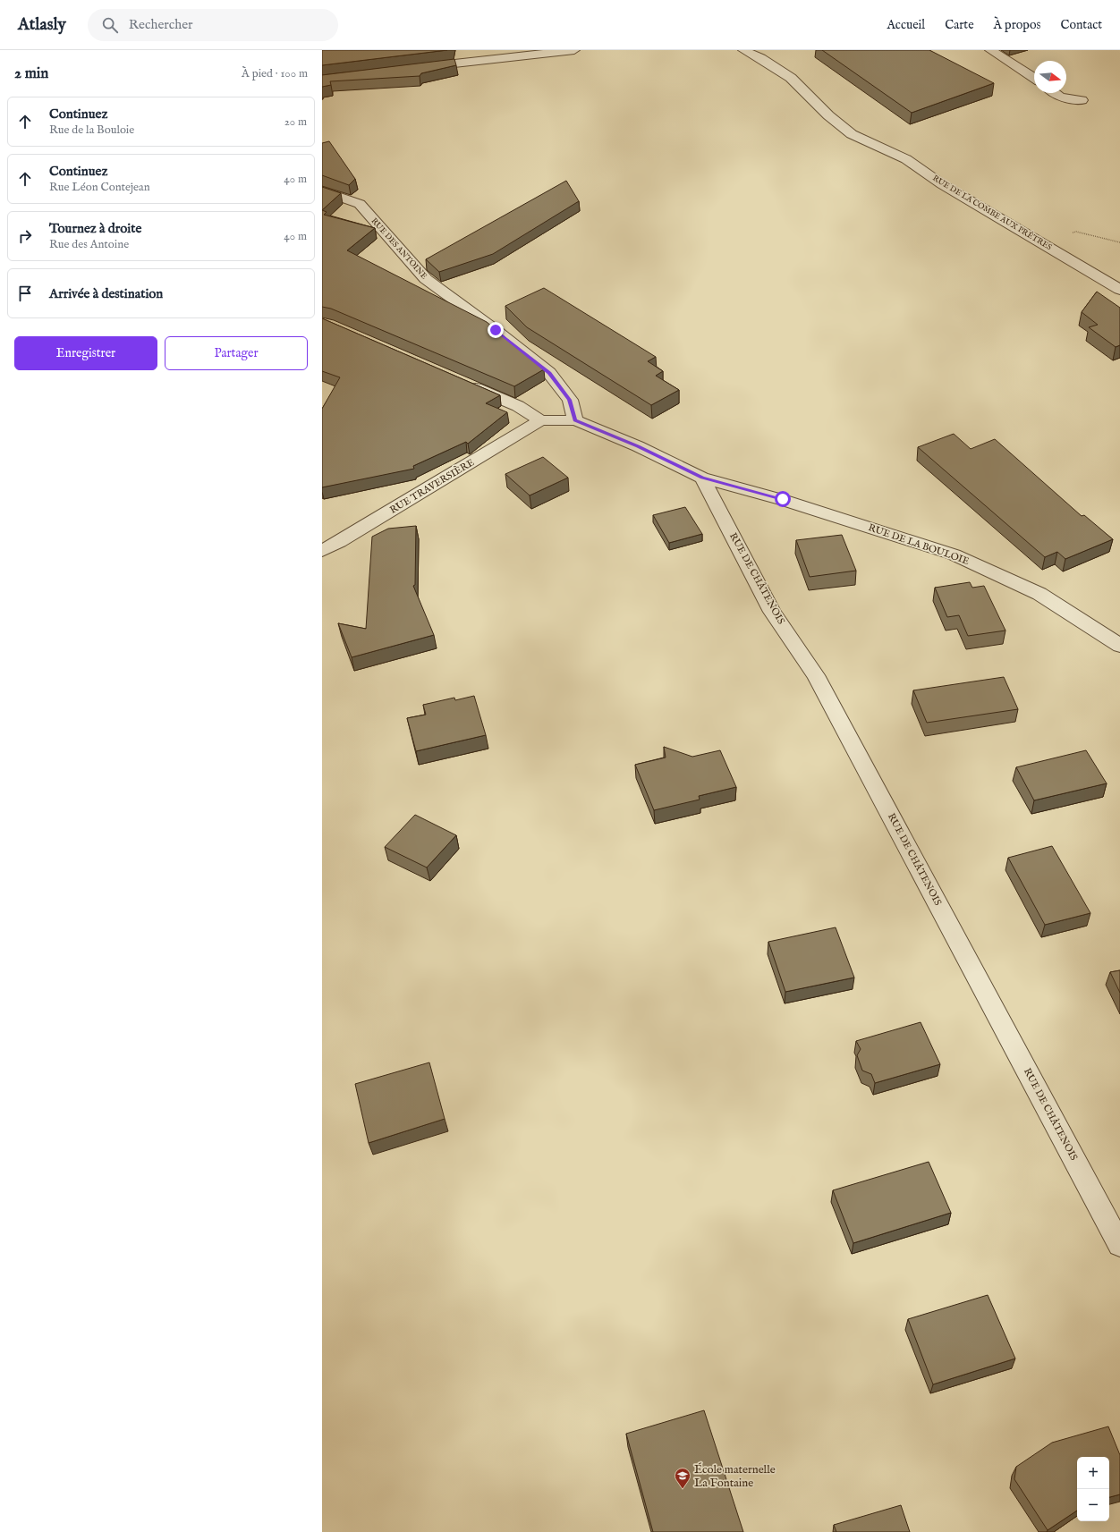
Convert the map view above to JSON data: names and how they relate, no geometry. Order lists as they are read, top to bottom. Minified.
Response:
{"streets":{"street":["RUE DE LA COMBE AUX PRÊTRES","RUE DES ANTOINE","RUE TRAVERSIÈRE","RUE DE LA BOULOIE","RUE DE CHÂTENOIS"]},"crossings":[["RUE DES ANTOINE","RUE DE LA BOULOIE"],["RUE DE LA BOULOIE","RUE DE CHÂTENOIS"]],"places":{"school or university":["École maternelle La Fontaine"]},"north":"right","page":{"header":"Atlasly","search":"Rechercher","nav":["Accueil","Carte","À propos","Contact"],"heading":["2 min","À pied · 100 m"],"list":[["Continuez","Rue de la Bouloie","20 m"],["Continuez","Rue Léon Contejean","40 m"],["Tournez à droite","Rue des Antoine","40 m"],"Arrivée à destination"],"buttons":["Enregistrer","Partager"],"map_buttons":["+","−"]}}
